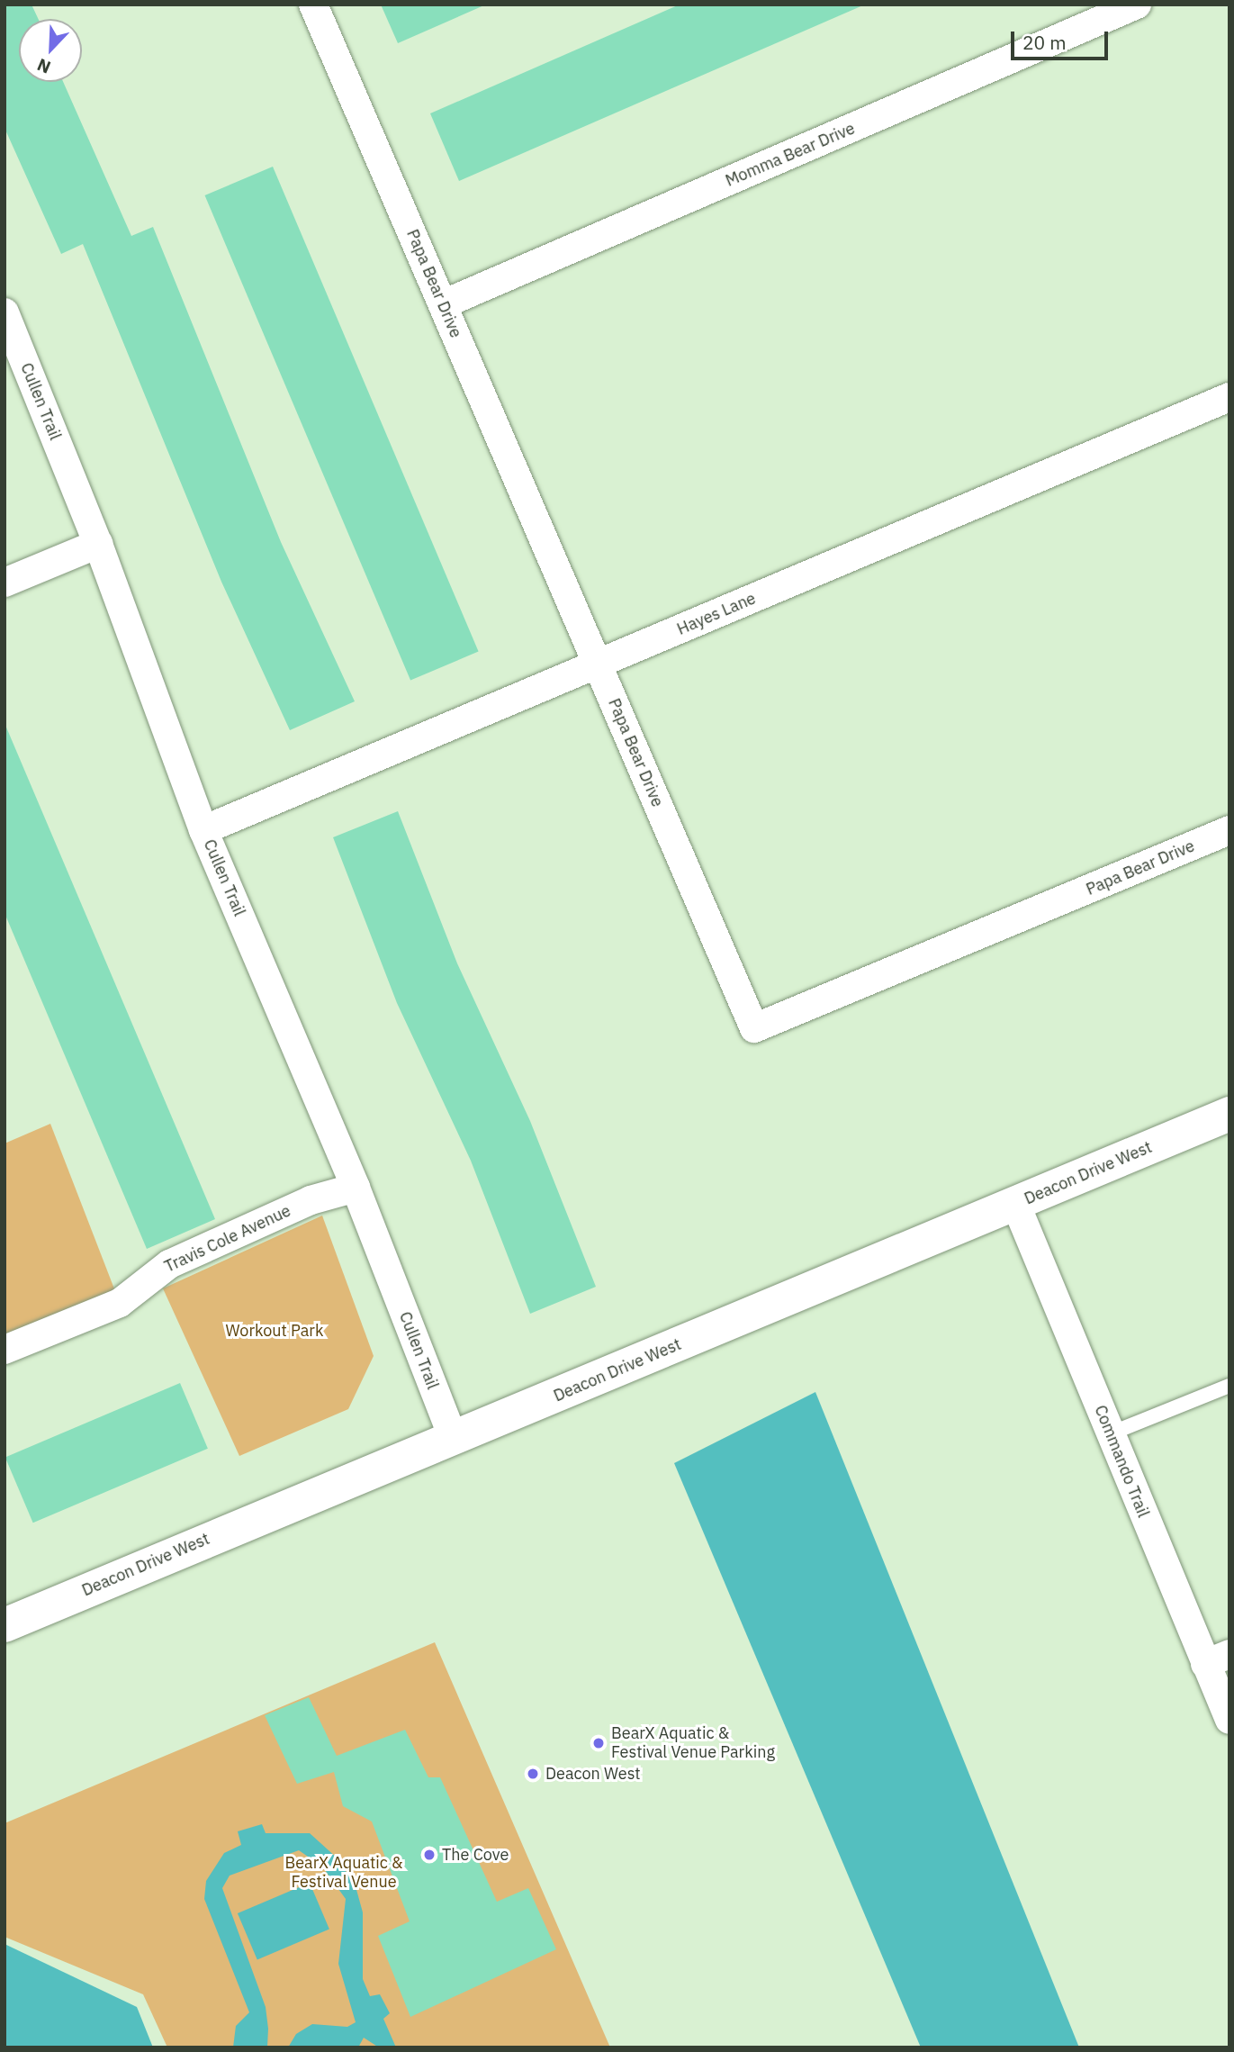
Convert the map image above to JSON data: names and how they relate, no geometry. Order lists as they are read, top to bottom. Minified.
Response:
{"streets":{"street":["Momma Bear Drive","Papa Bear Drive","Cullen Trail","Hayes Lane","Deacon Drive West","Travis Cole Avenue","Commando Trail"]},"crossings":[["Momma Bear Drive","Papa Bear Drive"],["Papa Bear Drive","Hayes Lane"],["Cullen Trail","Hayes Lane"],["Cullen Trail","Deacon Drive West"],["Cullen Trail","Travis Cole Avenue"],["Deacon Drive West","Commando Trail"]],"parks":["Workout Park","BearX Aquatic & Festival Venue"],"places":["BearX Aquatic & Festival Venue Parking","Deacon West","The Cove"],"scale_bar":"20 m","north":"bottom left"}
